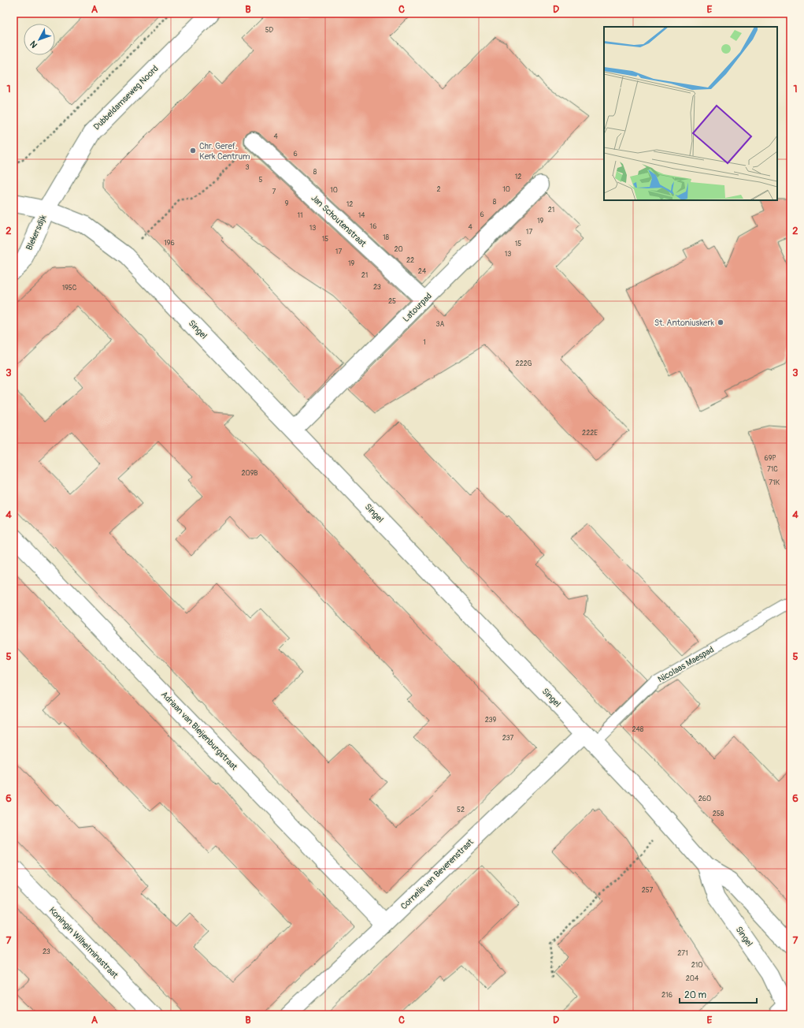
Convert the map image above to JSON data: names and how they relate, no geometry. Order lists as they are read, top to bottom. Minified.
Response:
{"streets":{"street":["Dubbeldamseweg Noord","Jan Schoutenstraat","Blekersdijk","Latourpad","Singel","Adriaan van Bleijenburgstraat","Cornelis van Beverenstraat","Koningin Wilhelminastraat"],"lane":["Nicolaas Maespad"]},"crossings":[["Dubbeldamseweg Noord","Blekersdijk"],["Dubbeldamseweg Noord","Singel"],["Jan Schoutenstraat","Latourpad"],["Blekersdijk","Singel"],["Latourpad","Singel"],["Singel","Nicolaas Maespad"],["Singel","Cornelis van Beverenstraat"],["Nicolaas Maespad","Cornelis van Beverenstraat"],["Adriaan van Bleijenburgstraat","Cornelis van Beverenstraat"]],"places":["Chr. Geref. Kerk Centrum","St. Antoniuskerk"],"house_numbers":["5D","4","6","3","8","12","5","2","10","10","7","8","9","12","21","6","11","14","19","16","4","13","17","18","15","196","15","20","17","13","22","19","24","21","23","195C","25","3A","1","222G","222E","69P","71C","209B","71K","239","248","237","260","52","258","257","23","271","210","204","216"],"scale_bar":"20 m","north":"bottom left","grid":{"columns":["A","B","C","D","E"],"rows":["1","2","3","4","5","6","7"]}}
